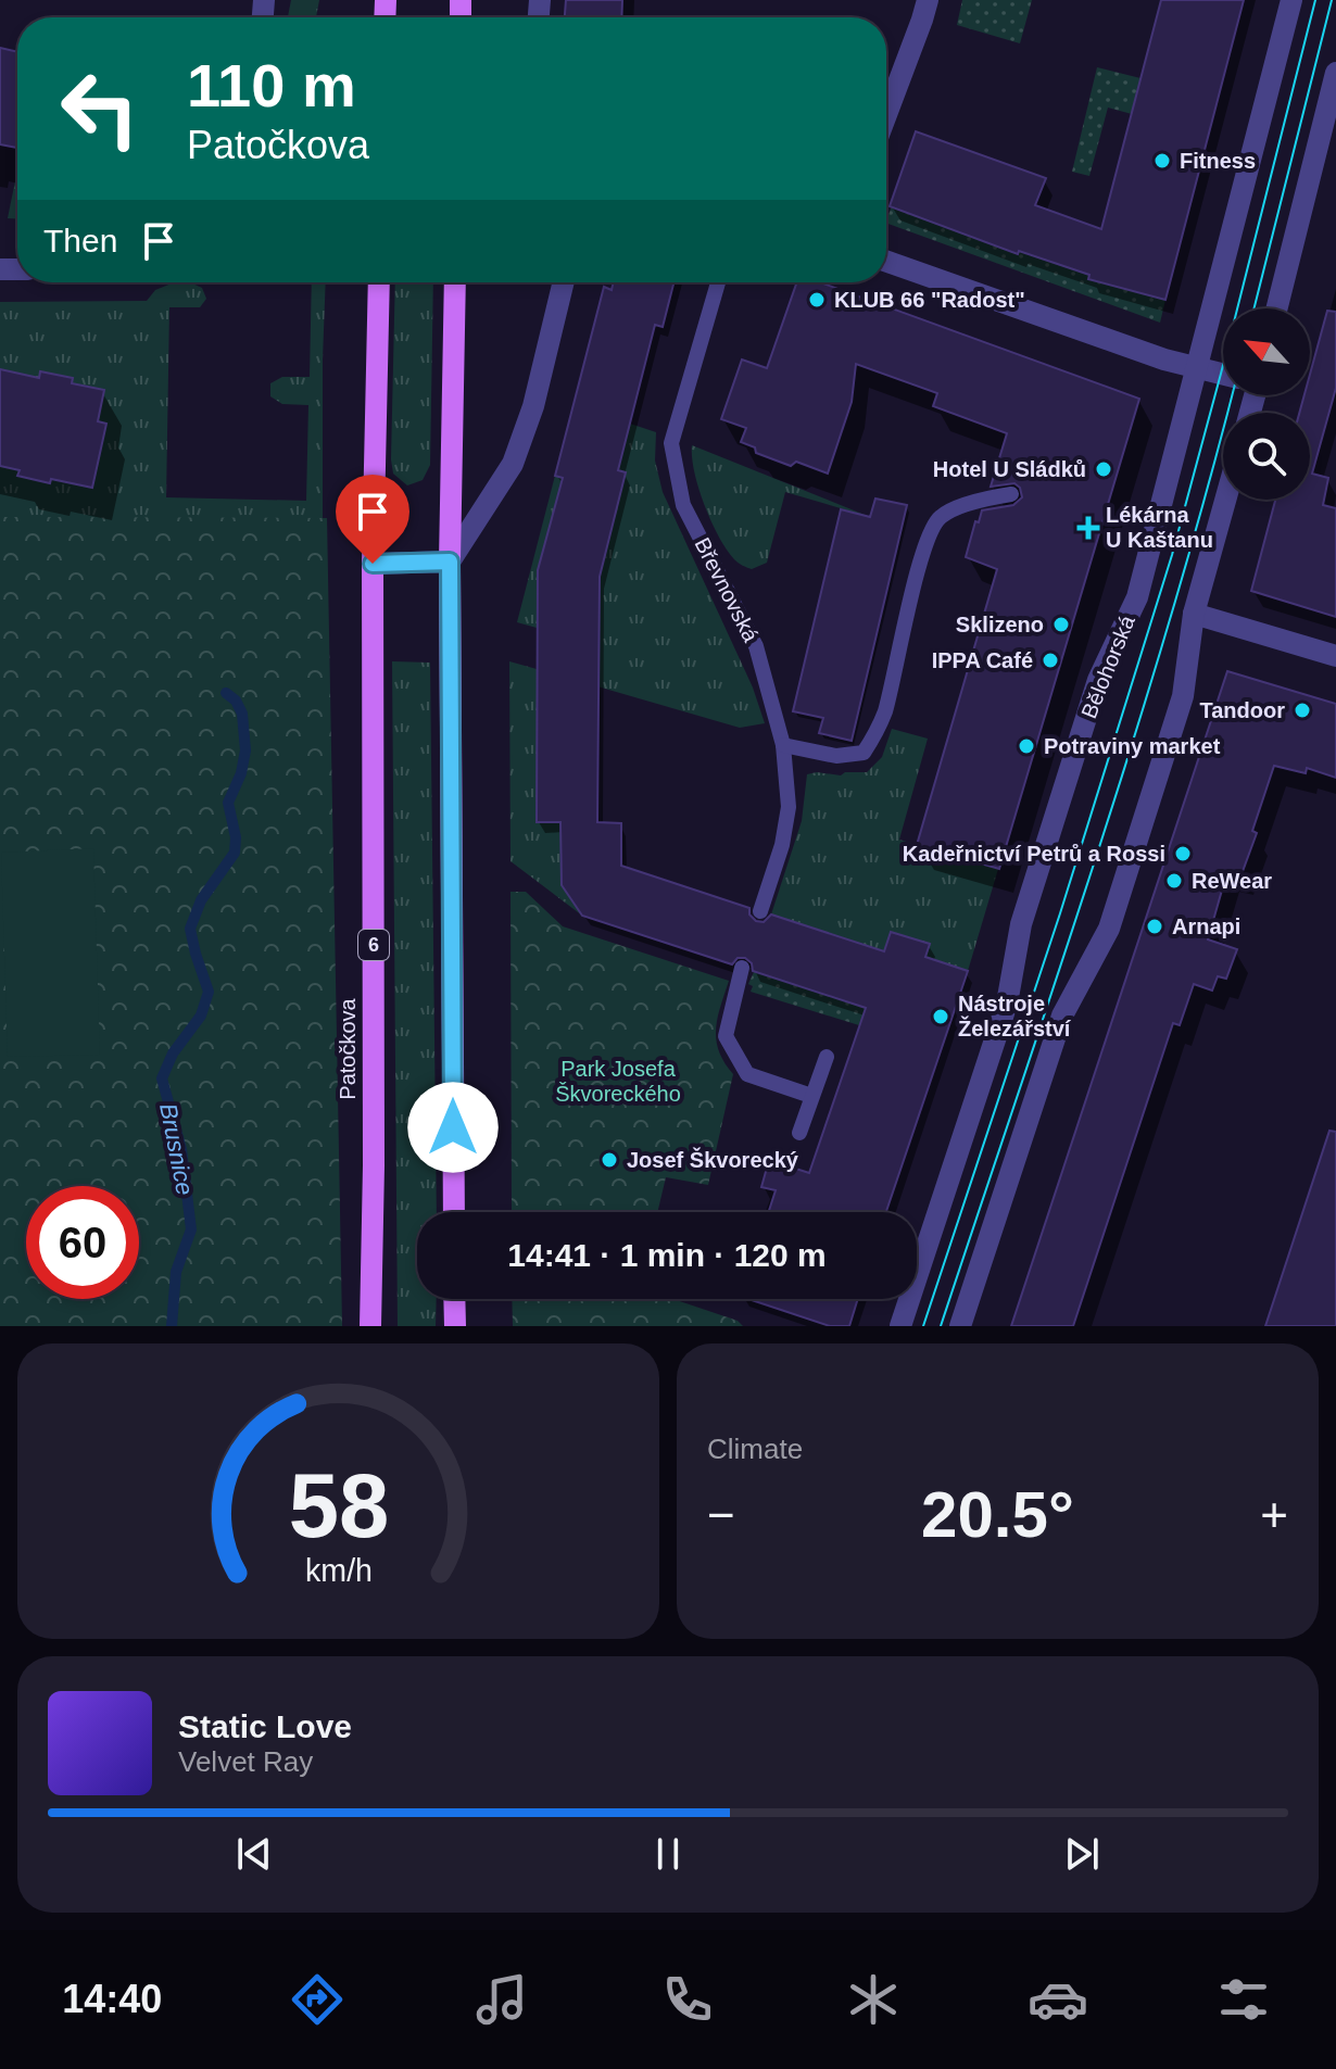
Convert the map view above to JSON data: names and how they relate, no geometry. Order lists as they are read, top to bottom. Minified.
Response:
{"streets":{"main road":["6","Patočkova"],"street":["Bělohorská"],"lane":["Břevnovská"]},"water":["Brusnice"],"parks":["Park Josefa Škvoreckého"],"places":{"other":["Fitness","KLUB 66 \"Radost\"","Hotel U Sládků","Sklizeno","IPPA Café","Tandoor","Potraviny market","Kadeřnictví Petrů a Rossi","ReWear","Arnapi","Nástroje Železářství","Josef Škvorecký"],"health":["Lékárna U Kaštanu"]},"north":"top left","page":{"turn":["110 m","Patočkova"],"then":"Then","limit":"60","trip":"14:41 · 1 min · 120 m","tile":"Climate","heat":["−","20.5°","+"],"song":["Static Love","Velvet Ray"],"tabs":"14:40","gauge":["58","km/h"]}}
